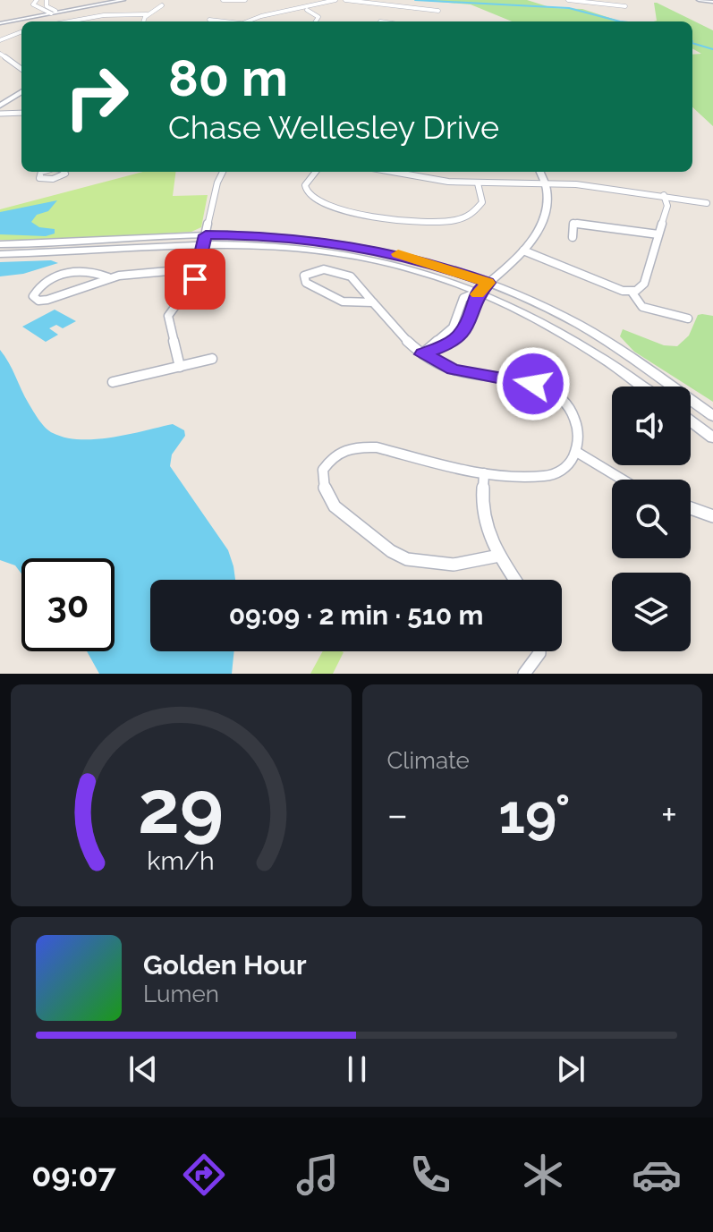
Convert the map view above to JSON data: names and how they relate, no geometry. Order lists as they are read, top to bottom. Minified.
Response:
{"page":{"turn":["80 m","Chase Wellesley Drive"],"limit":"30","trip":"09:09 · 2 min · 510 m","tile":"Climate","heat":["−","19°","+"],"song":["Golden Hour","Lumen"],"tabs":"09:07","gauge":["29","km/h"]}}
